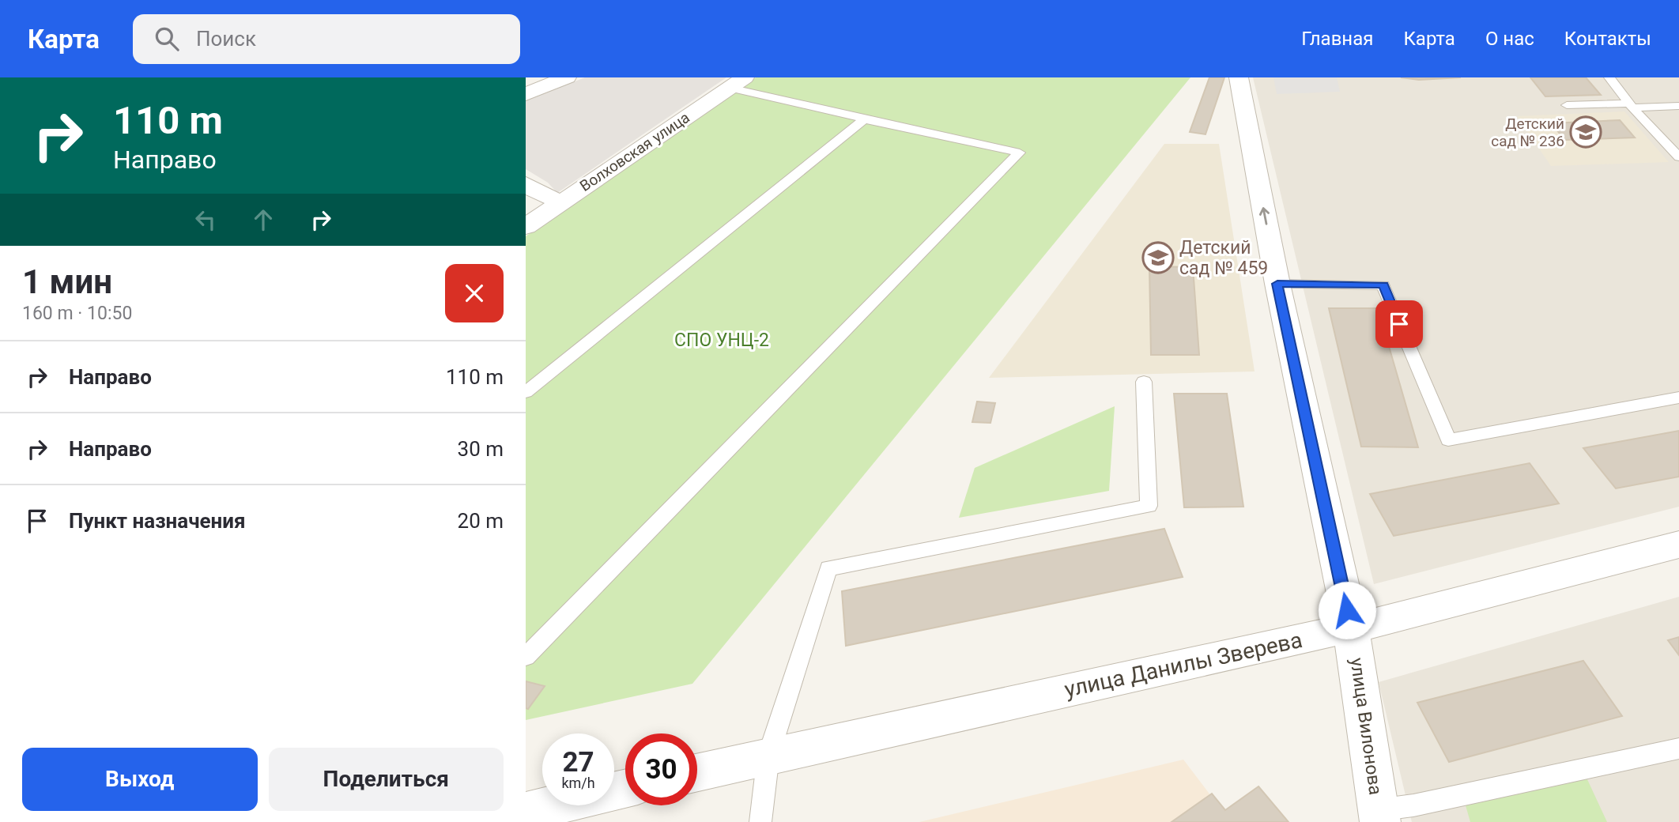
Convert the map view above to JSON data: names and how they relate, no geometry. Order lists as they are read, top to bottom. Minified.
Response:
{"streets":{"street":["Волховская улица","улица Данилы Зверева","улица Вилонова"]},"crossings":[["улица Данилы Зверева","улица Вилонова"]],"parks":["СПО УНЦ-2"],"places":{"school or university":["Детский сад № 236","Детский сад № 459"]},"page":{"header":"Карта","search":"Поиск","nav":["Главная","Карта","О нас","Контакты"],"turn":["110 m","Направо"],"heading":["1 мин","160 m · 10:50"],"list":[{"name":"Направо","value":"110 m"},{"name":"Направо","value":"30 m"},{"name":"Пункт назначения","value":"20 m"}],"speed":"27 km/h","limit":"30","buttons":["Выход","Поделиться"]}}
